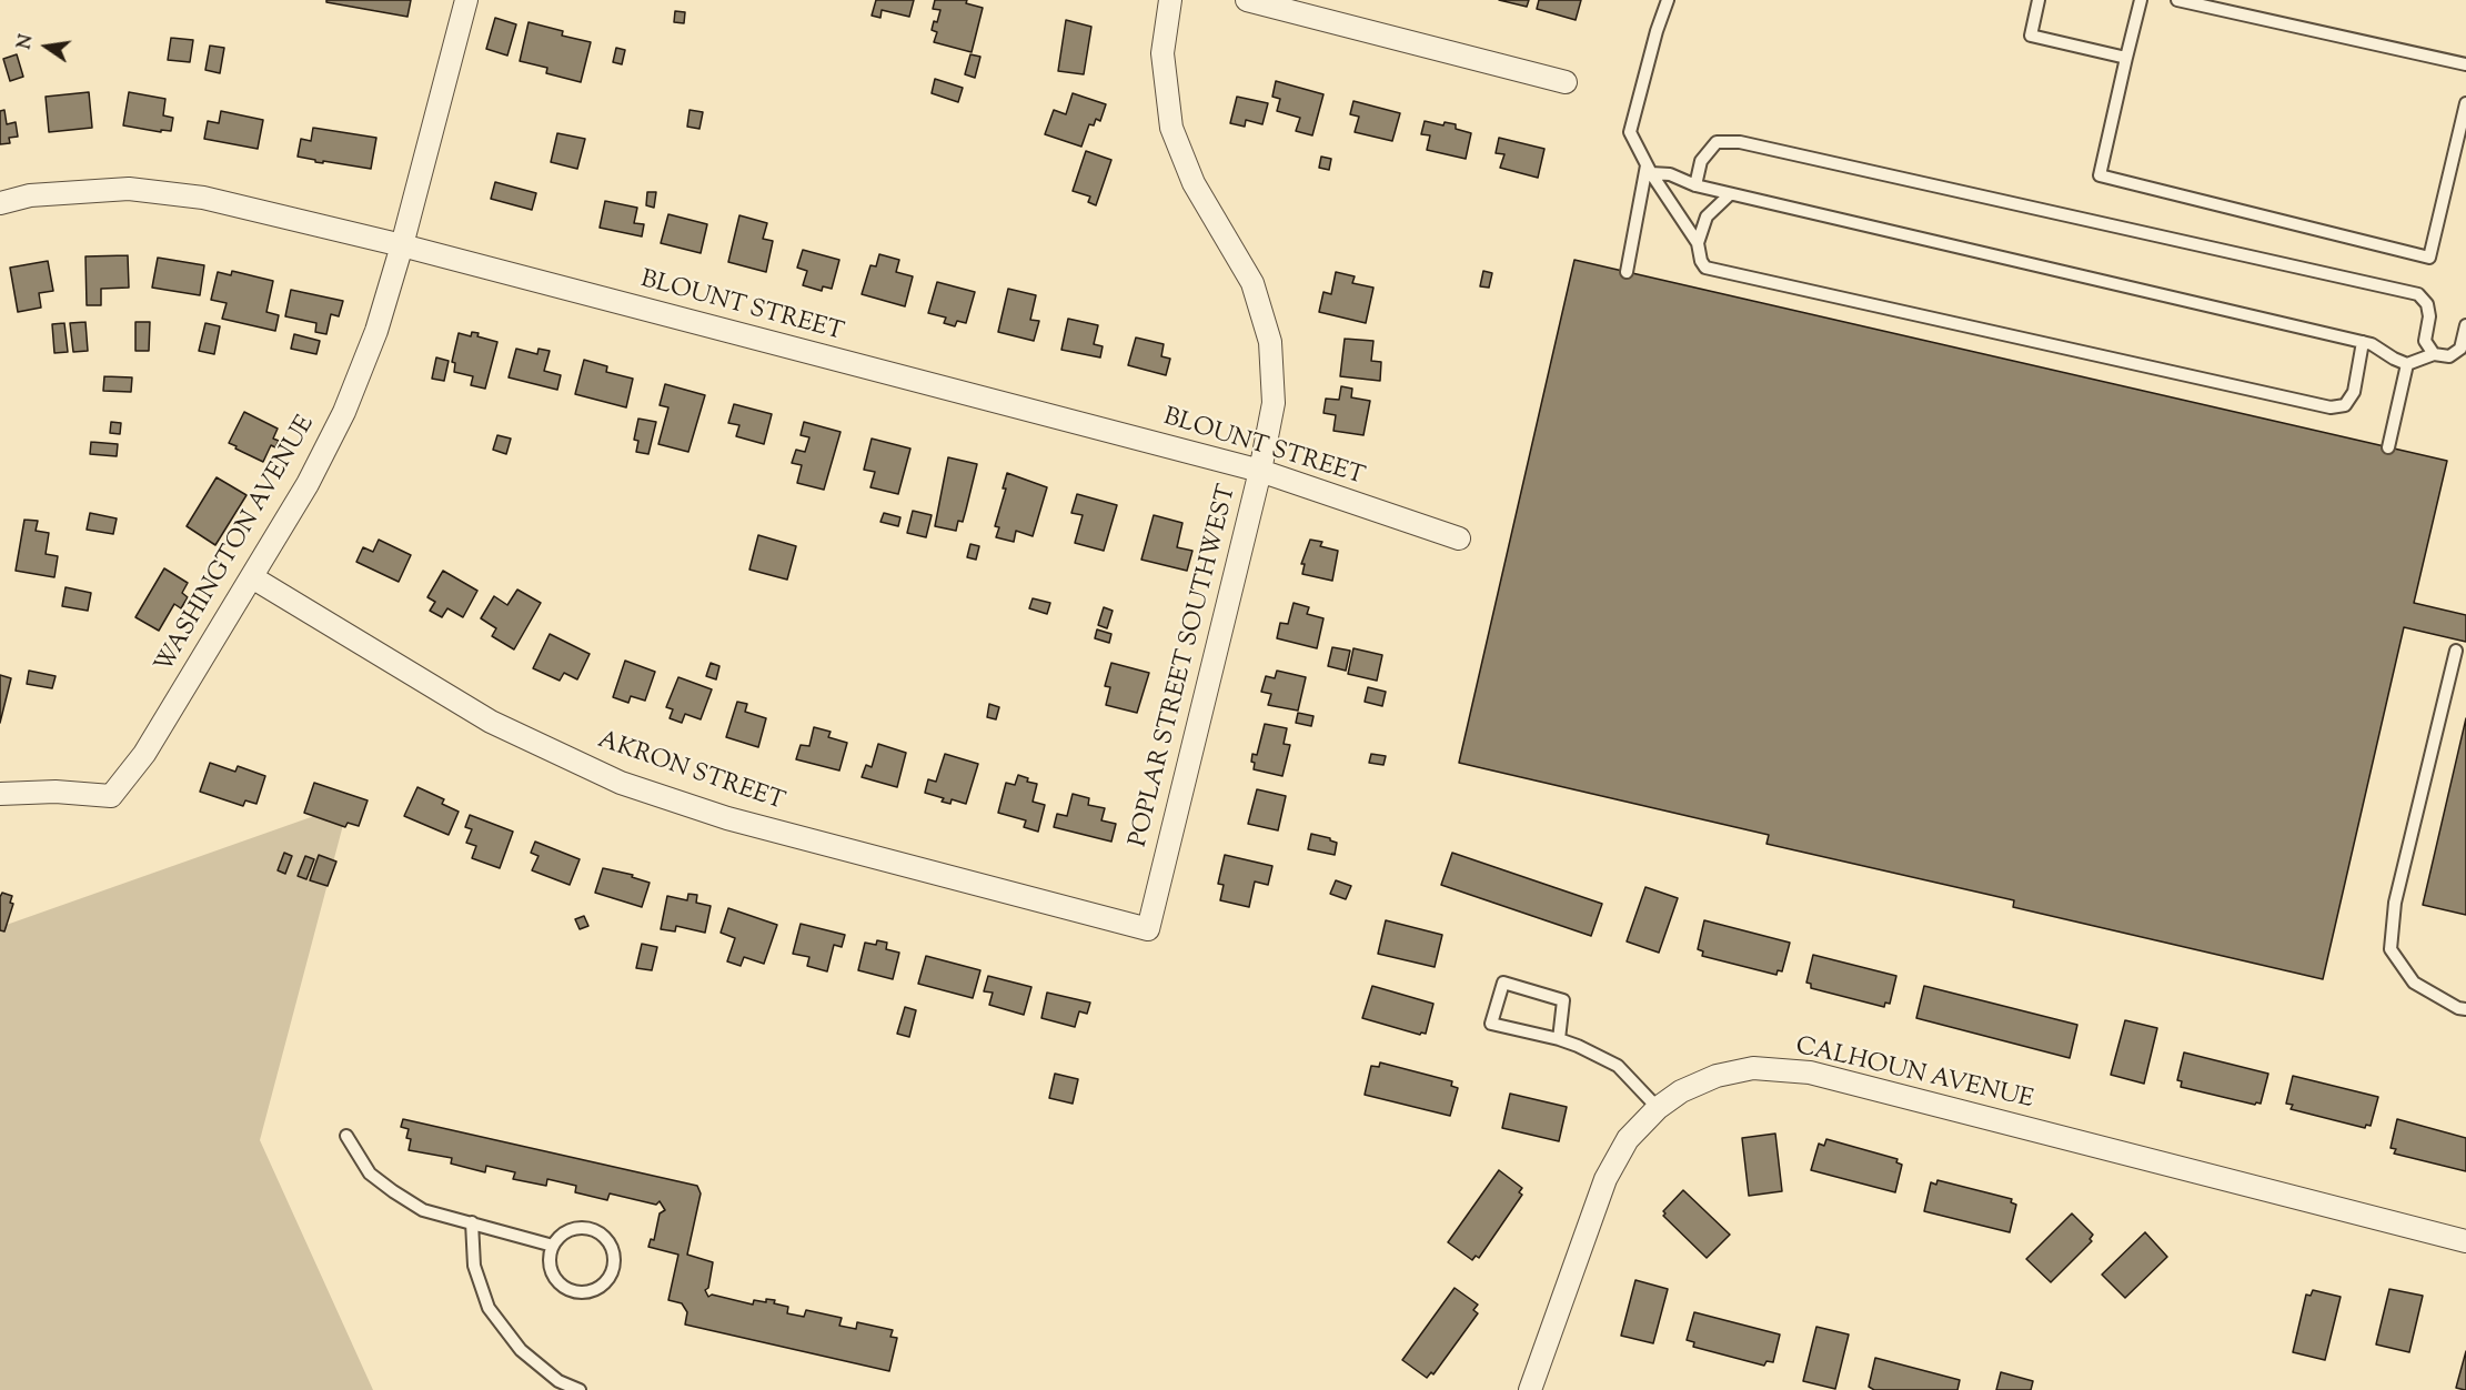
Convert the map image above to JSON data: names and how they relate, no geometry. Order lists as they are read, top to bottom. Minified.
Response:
{"streets":{"street":["BLOUNT STREET","WASHINGTON AVENUE","POPLAR STREET SOUTHWEST","AKRON STREET","CALHOUN AVENUE"]},"crossings":[["BLOUNT STREET","WASHINGTON AVENUE"],["BLOUNT STREET","POPLAR STREET SOUTHWEST"],["WASHINGTON AVENUE","AKRON STREET"],["POPLAR STREET SOUTHWEST","AKRON STREET"]],"north":"left"}
